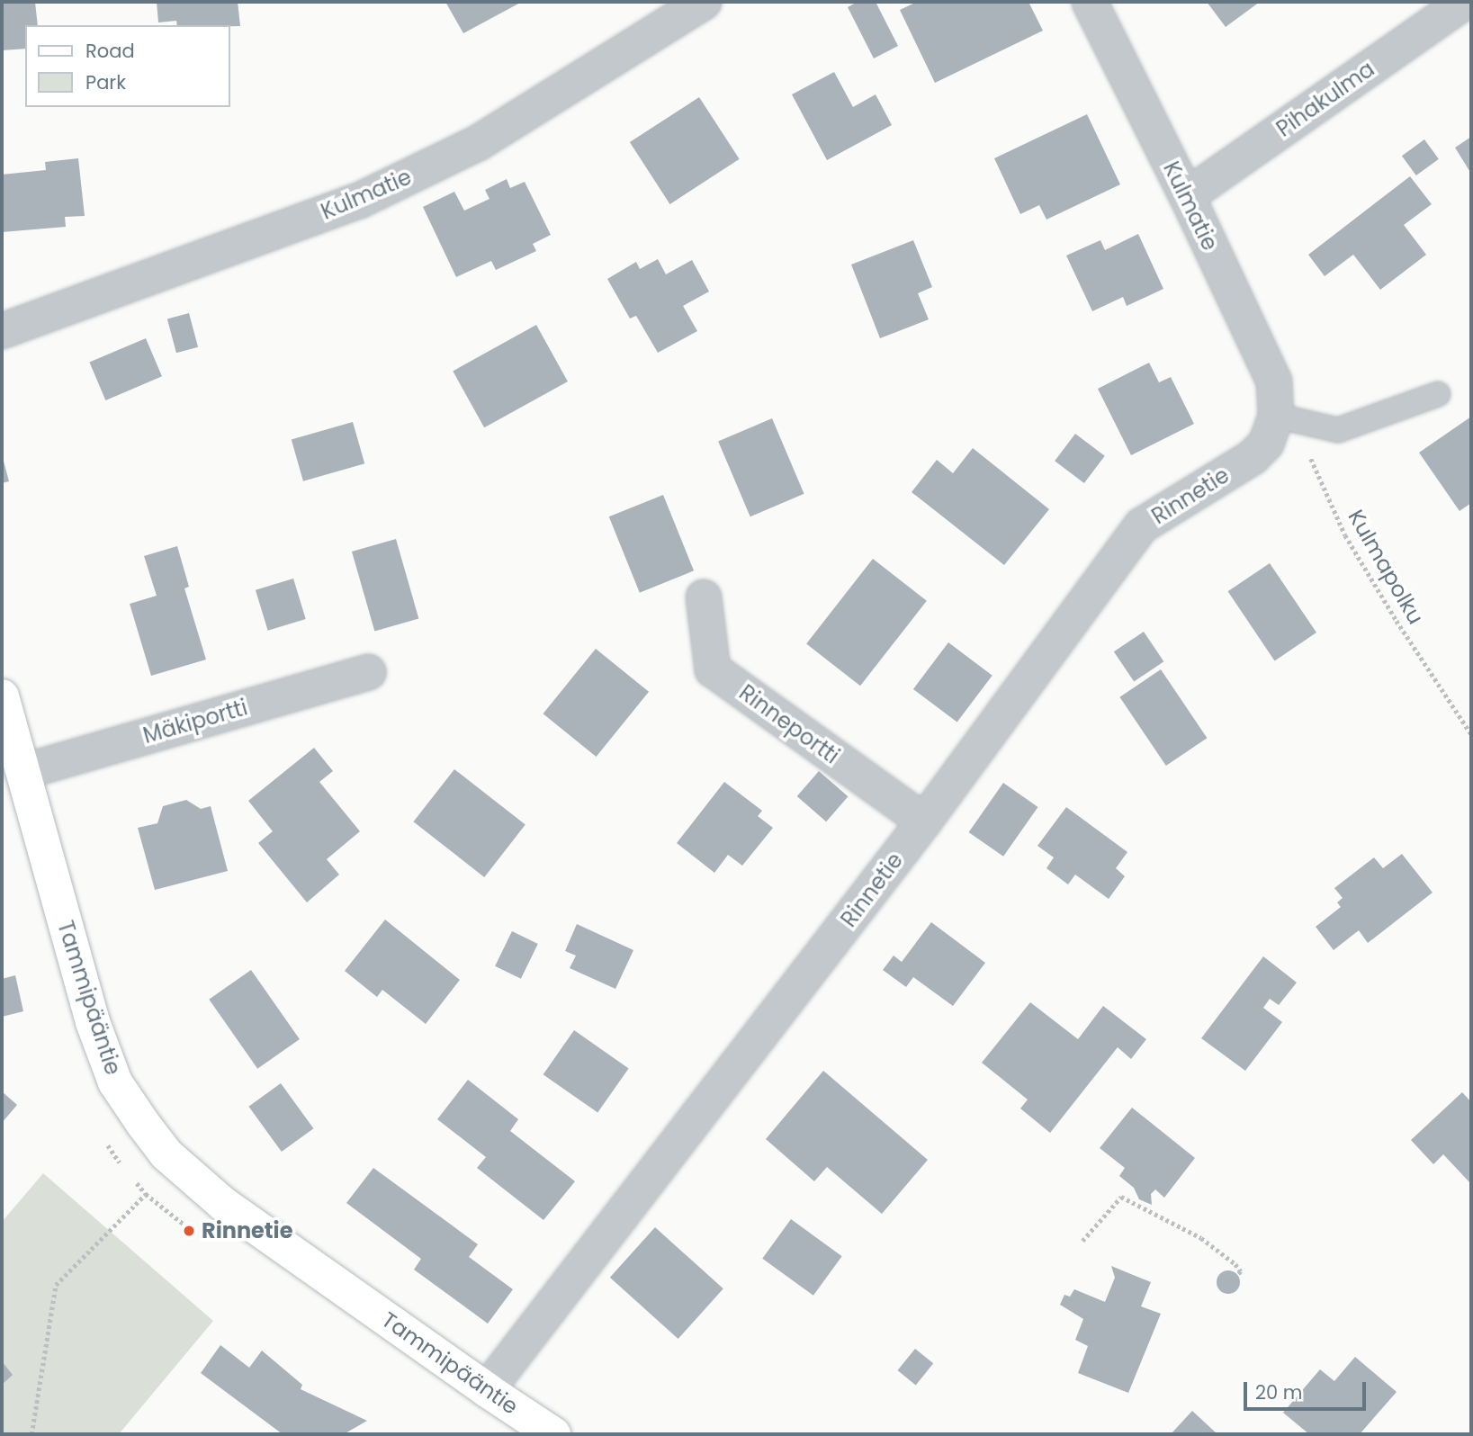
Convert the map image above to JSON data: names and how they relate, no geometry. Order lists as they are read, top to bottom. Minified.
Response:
{"streets":{"street":["Pihakulma","Kulmatie","Rinnetie","Mäkiportti","Rinneportti","Tammipääntie"],"path":["Kulmapolku"]},"crossings":[["Pihakulma","Kulmatie"],["Kulmatie","Rinnetie"],["Kulmatie","Kulmapolku"],["Rinnetie","Kulmapolku"],["Rinnetie","Rinneportti"],["Rinnetie","Tammipääntie"],["Mäkiportti","Tammipääntie"]],"places":["Rinnetie"],"legend":["Road","Park"],"scale_bar":"20 m"}
